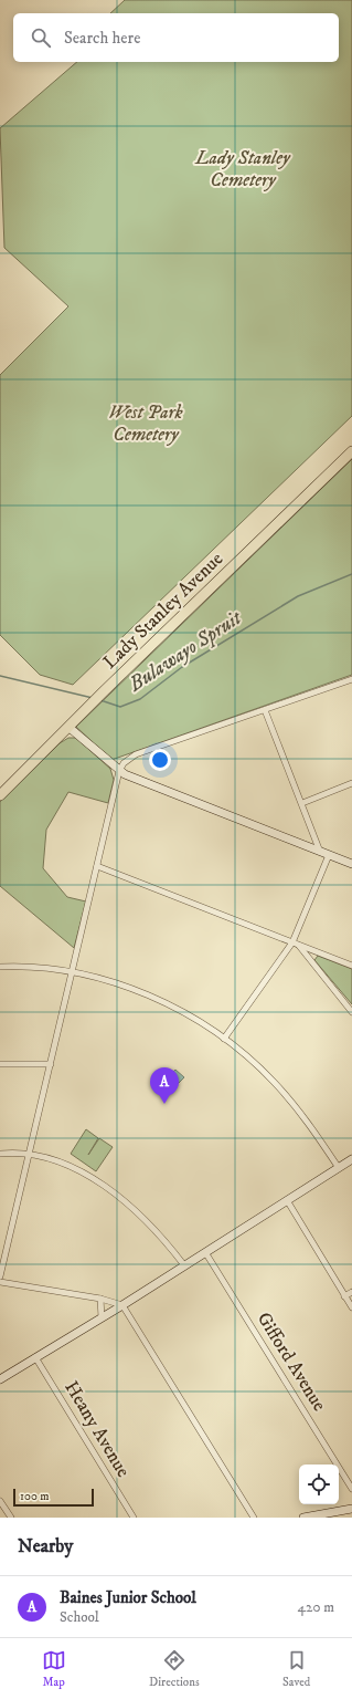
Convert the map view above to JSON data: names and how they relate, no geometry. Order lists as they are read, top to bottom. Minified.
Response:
{"streets":{"highway":["Lady Stanley Avenue"],"street":["Gifford Avenue","Heany Avenue"]},"water":["Bulawayo Spruit"],"parks":["Lady Stanley Cemetery","West Park Cemetery"],"scale_bar":"100 m","page":{"search":"Search here","pins":"A","scale":"100 m","heading":"Nearby","list":[{"mark":"A","name":"Baines Junior School","note":"School","value":"420 m"}],"nav":["Map","Directions","Saved"]}}
